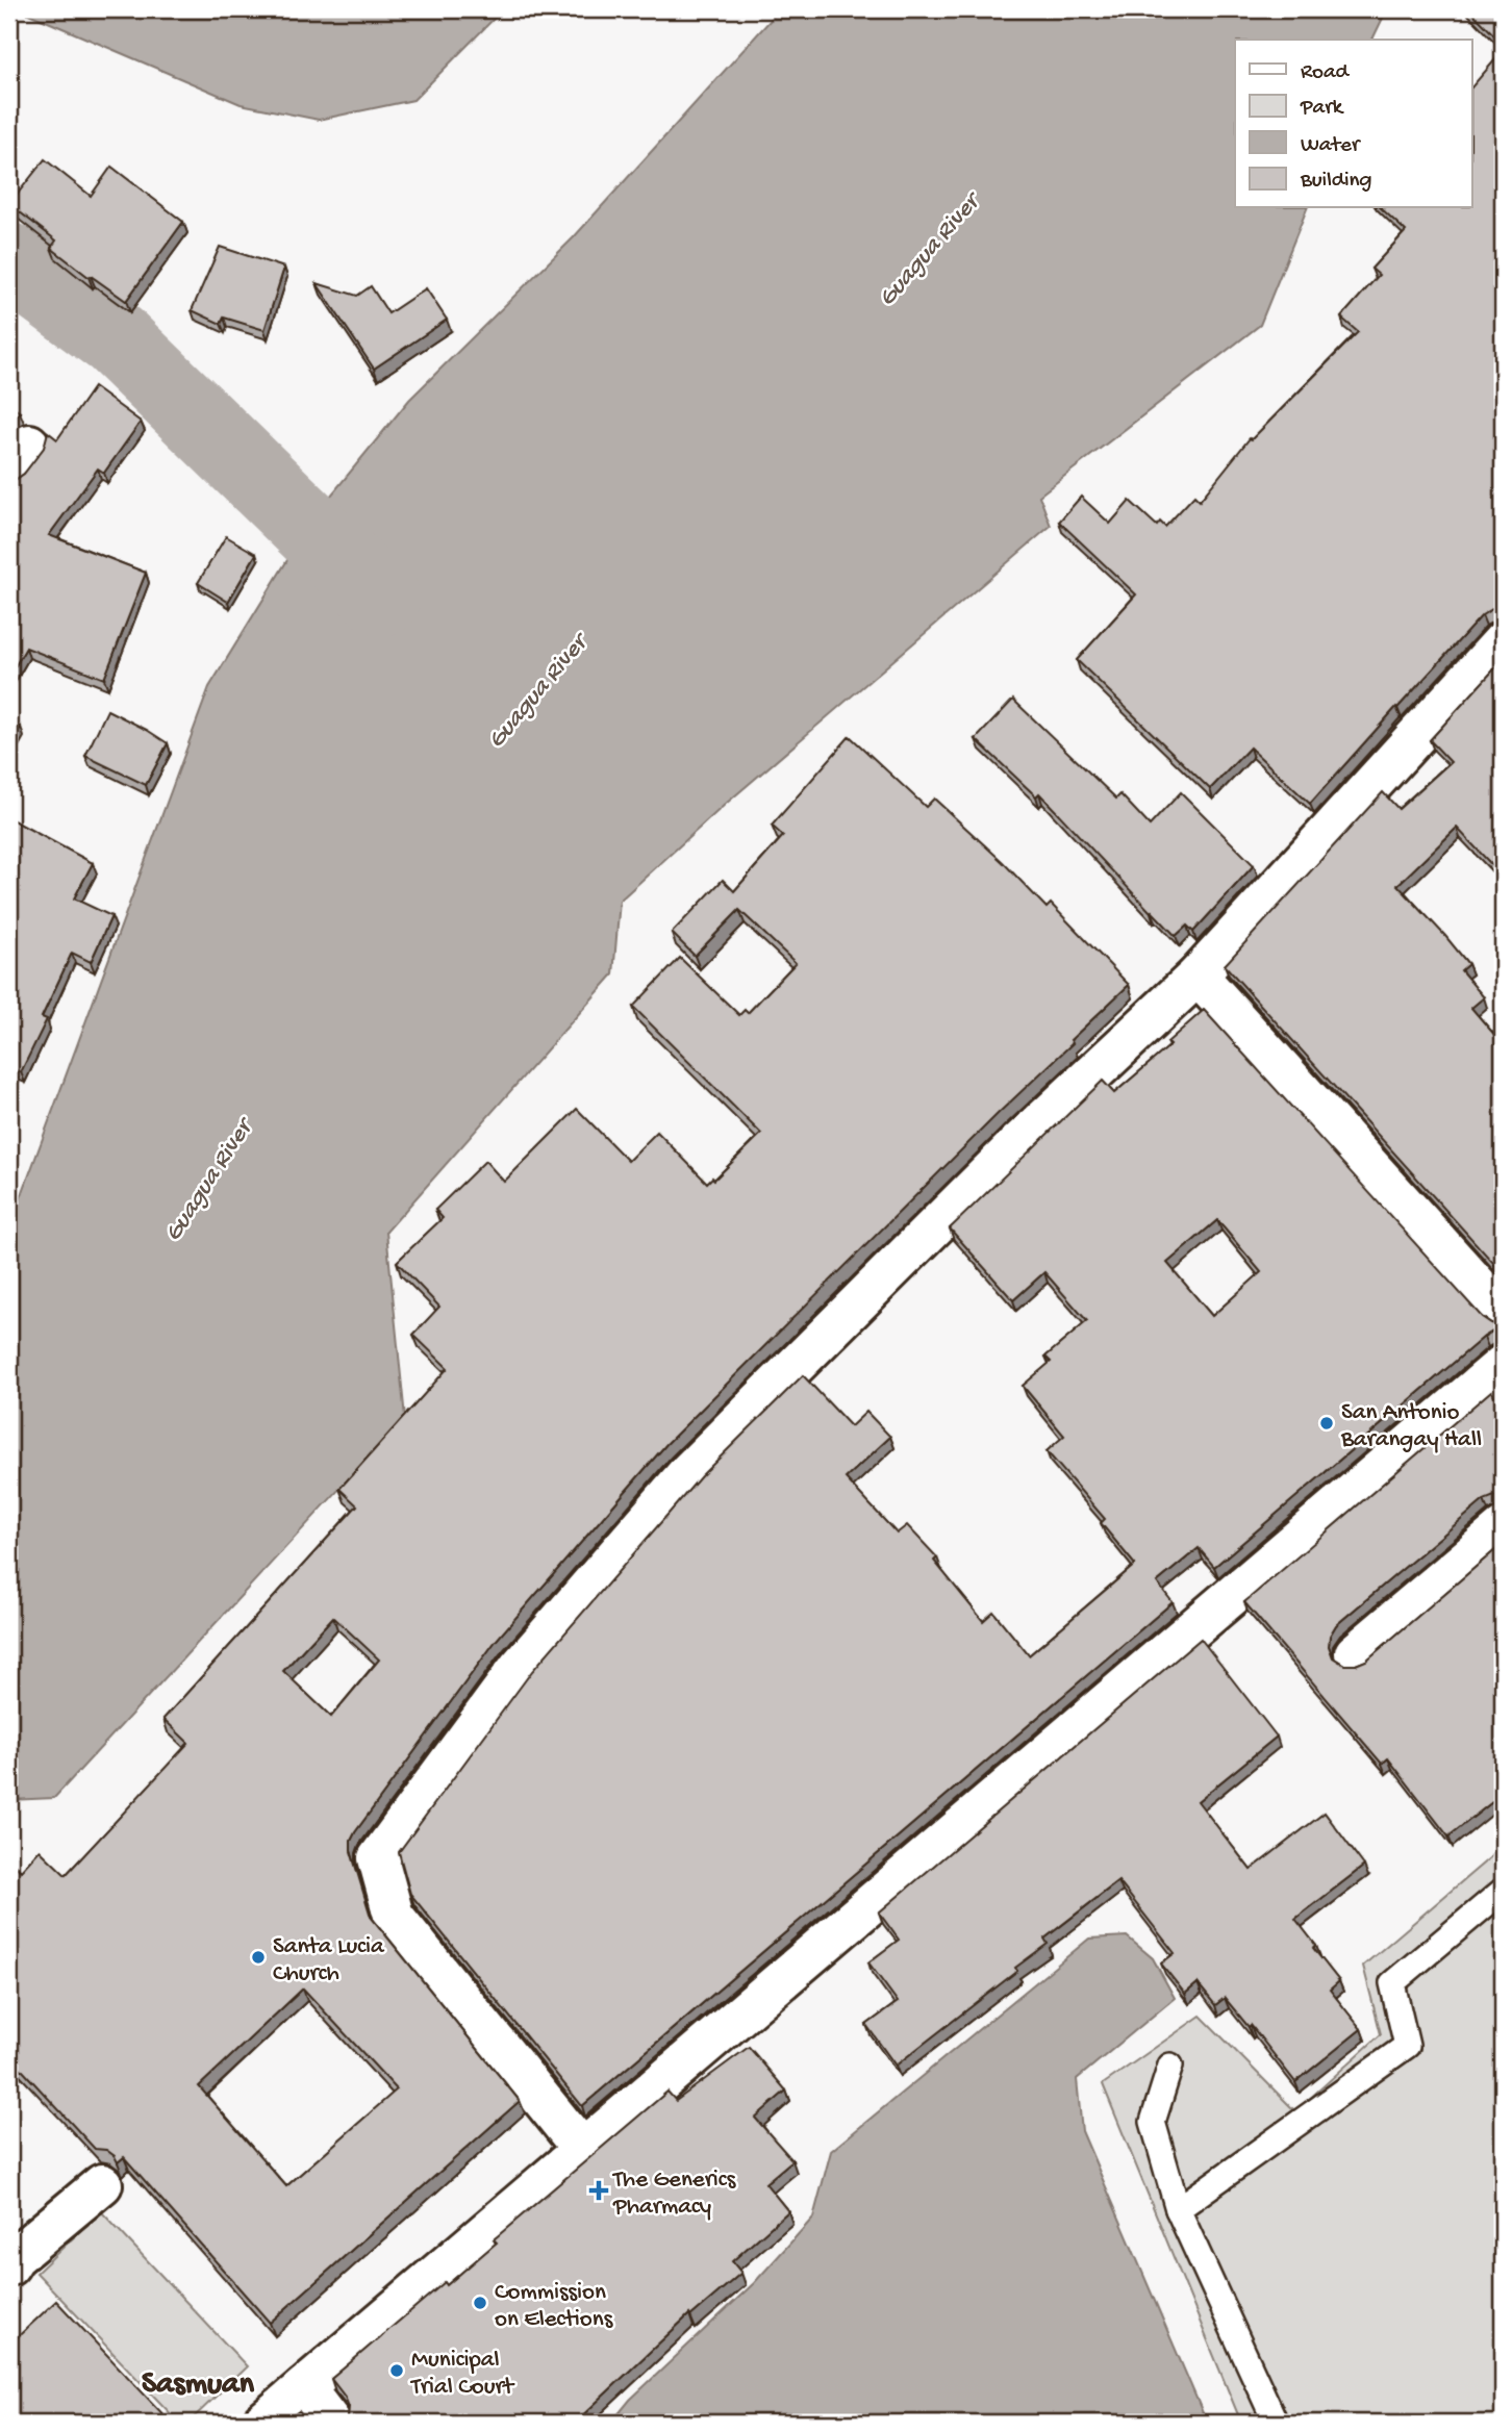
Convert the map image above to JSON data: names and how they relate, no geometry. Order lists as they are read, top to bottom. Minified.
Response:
{"districts":["Sasmuan"],"water":["Guagua River"],"places":{"other":["San Antonio Barangay Hall","Santa Lucia Church","Commission on Elections","Municipal Trial Court"],"health":["The Generics Pharmacy"]},"legend":["Road","Park","Water","Building"]}
